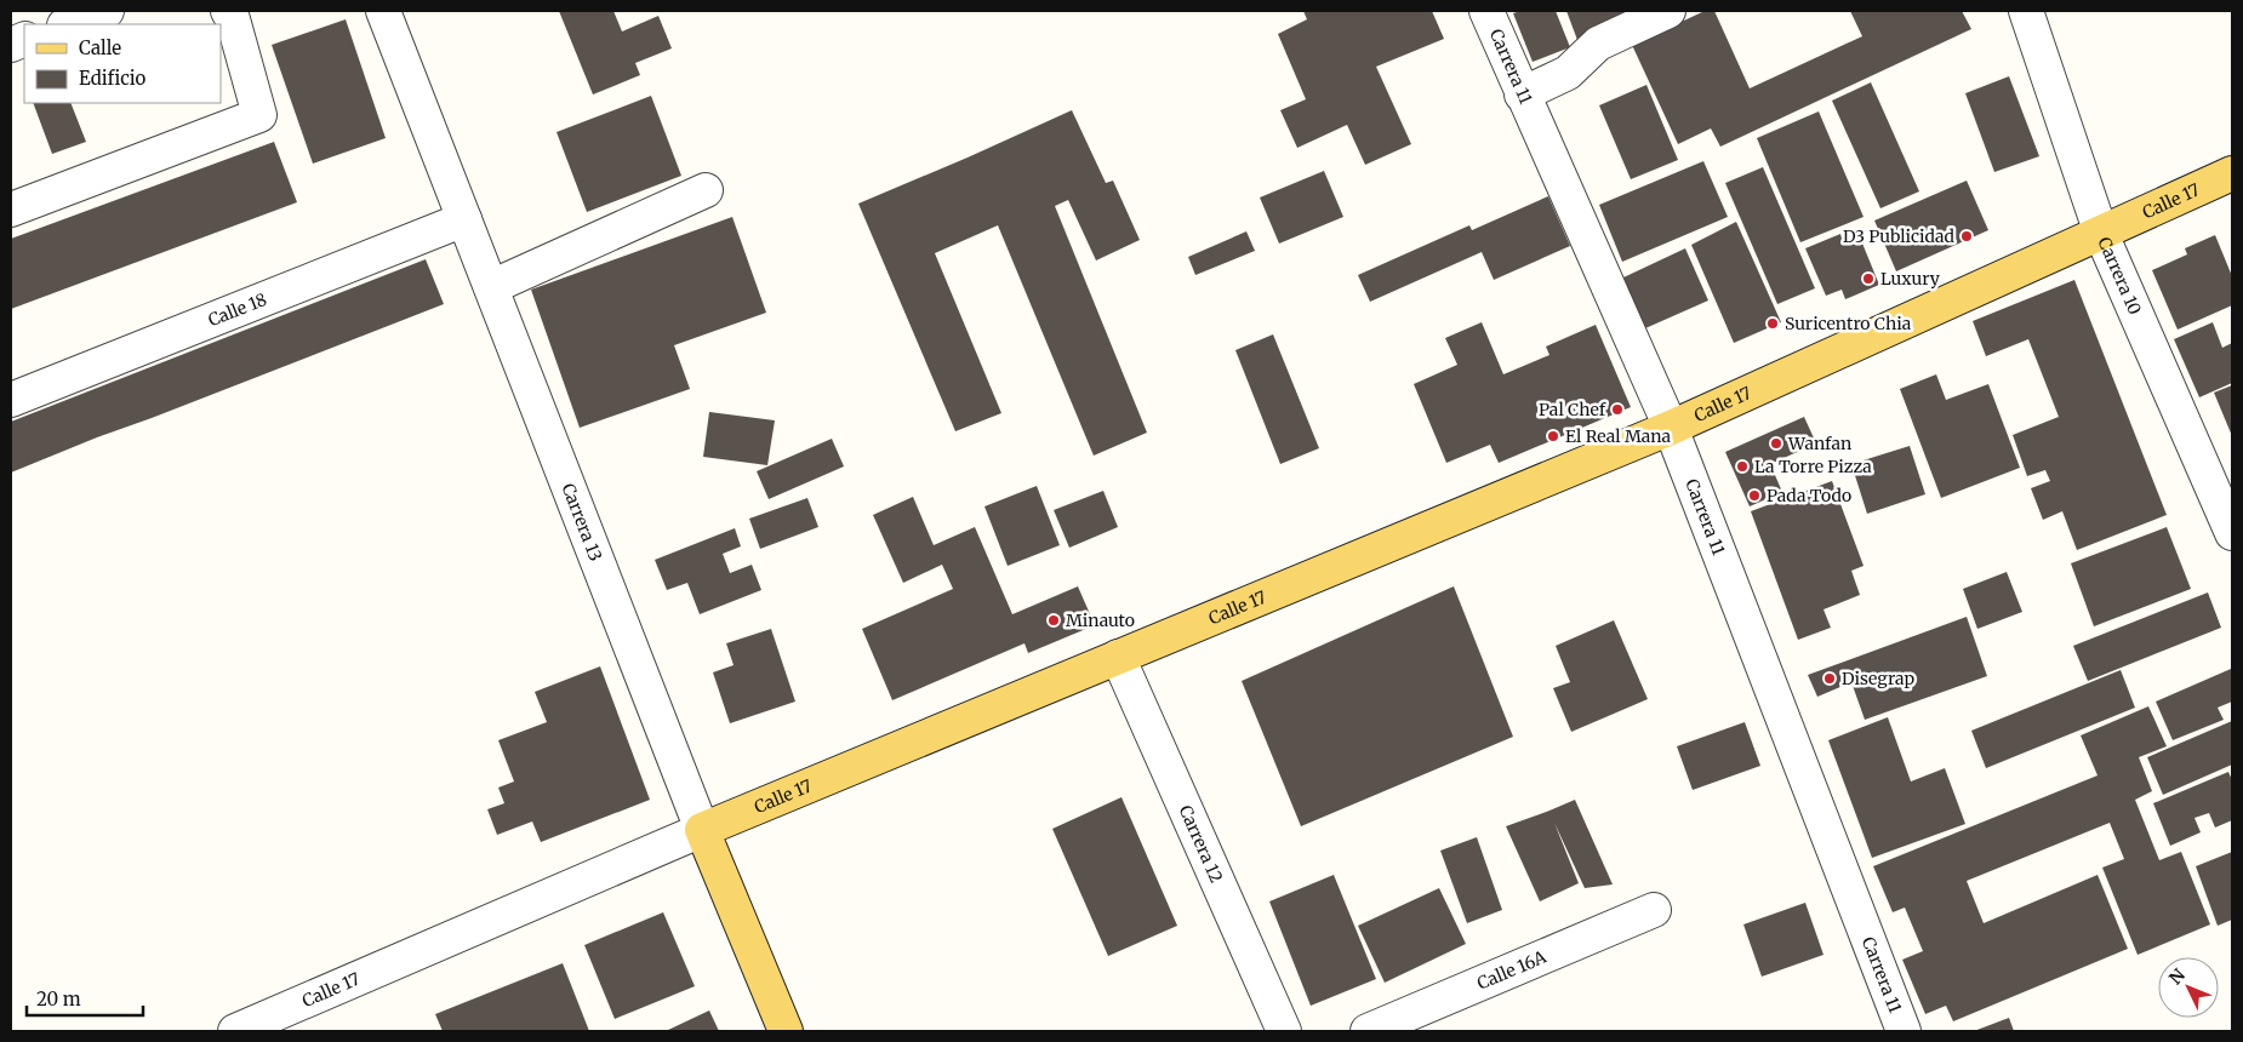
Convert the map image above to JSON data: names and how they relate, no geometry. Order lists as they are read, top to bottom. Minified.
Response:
{"streets":{"main road":["Calle 17","Carrera 13"],"street":["Carrera 11","Carrera 10","Calle 18","Carrera 12","Calle 16A"]},"crossings":[["Carrera 11","Calle 17"],["Calle 17","Carrera 10"],["Calle 17","Carrera 13"],["Calle 17","Carrera 12"],["Calle 18","Carrera 13"]],"places":["D3 Publicidad","Luxury","Suricentro Chia","Pal Chef","El Real Mana","Wanfan","La Torre Pizza","Pada Todo","Minauto","Disegrap"],"legend":["Calle","Edificio"],"scale_bar":"20 m","north":"top left"}
